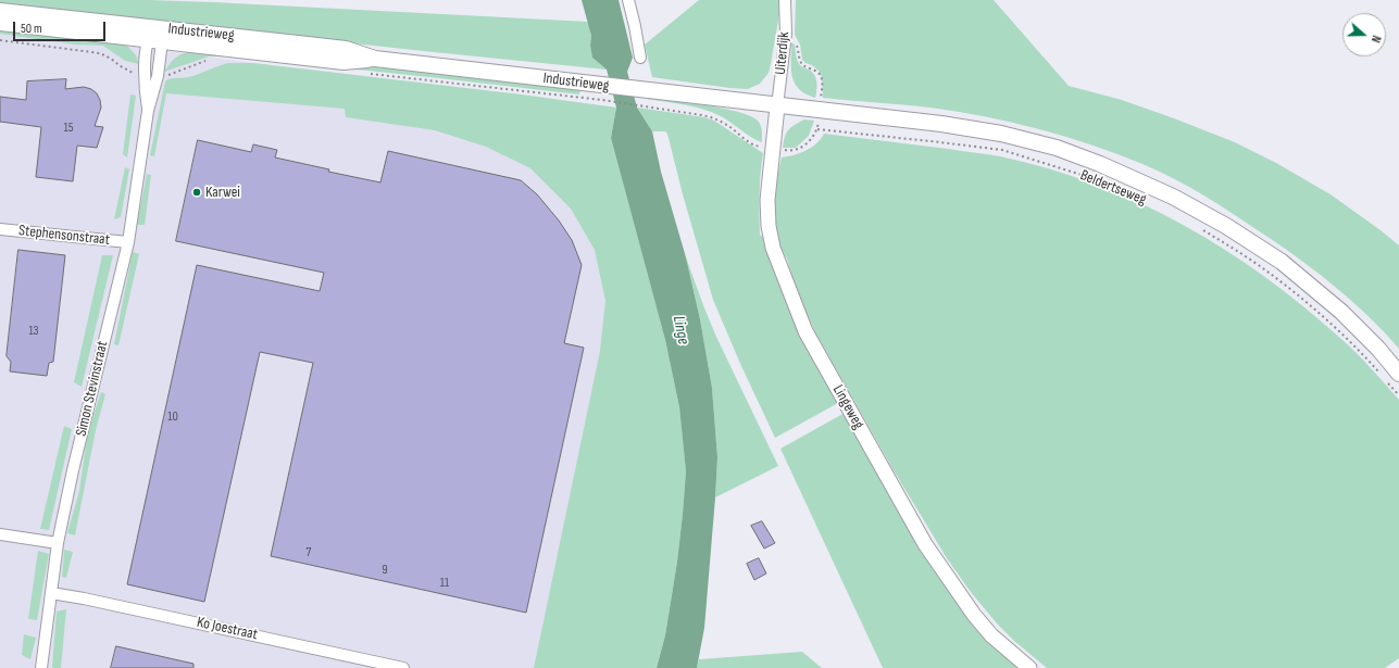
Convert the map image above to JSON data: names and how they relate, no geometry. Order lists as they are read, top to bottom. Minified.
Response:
{"streets":{"main road":["Industrieweg","Beldertseweg"],"street":["Uiterdijk","Stephensonstraat","Simon Stevinstraat","Lingeweg","Ko Joestraat"]},"crossings":[["Industrieweg","Uiterdijk"],["Industrieweg","Beldertseweg"],["Industrieweg","Simon Stevinstraat"],["Industrieweg","Lingeweg"],["Uiterdijk","Beldertseweg"],["Uiterdijk","Lingeweg"],["Beldertseweg","Lingeweg"],["Stephensonstraat","Simon Stevinstraat"],["Simon Stevinstraat","Ko Joestraat"]],"water":["Linge"],"places":["Karwei"],"house_numbers":["15","13","10","7","9","11"],"scale_bar":"50 m","north":"right"}
